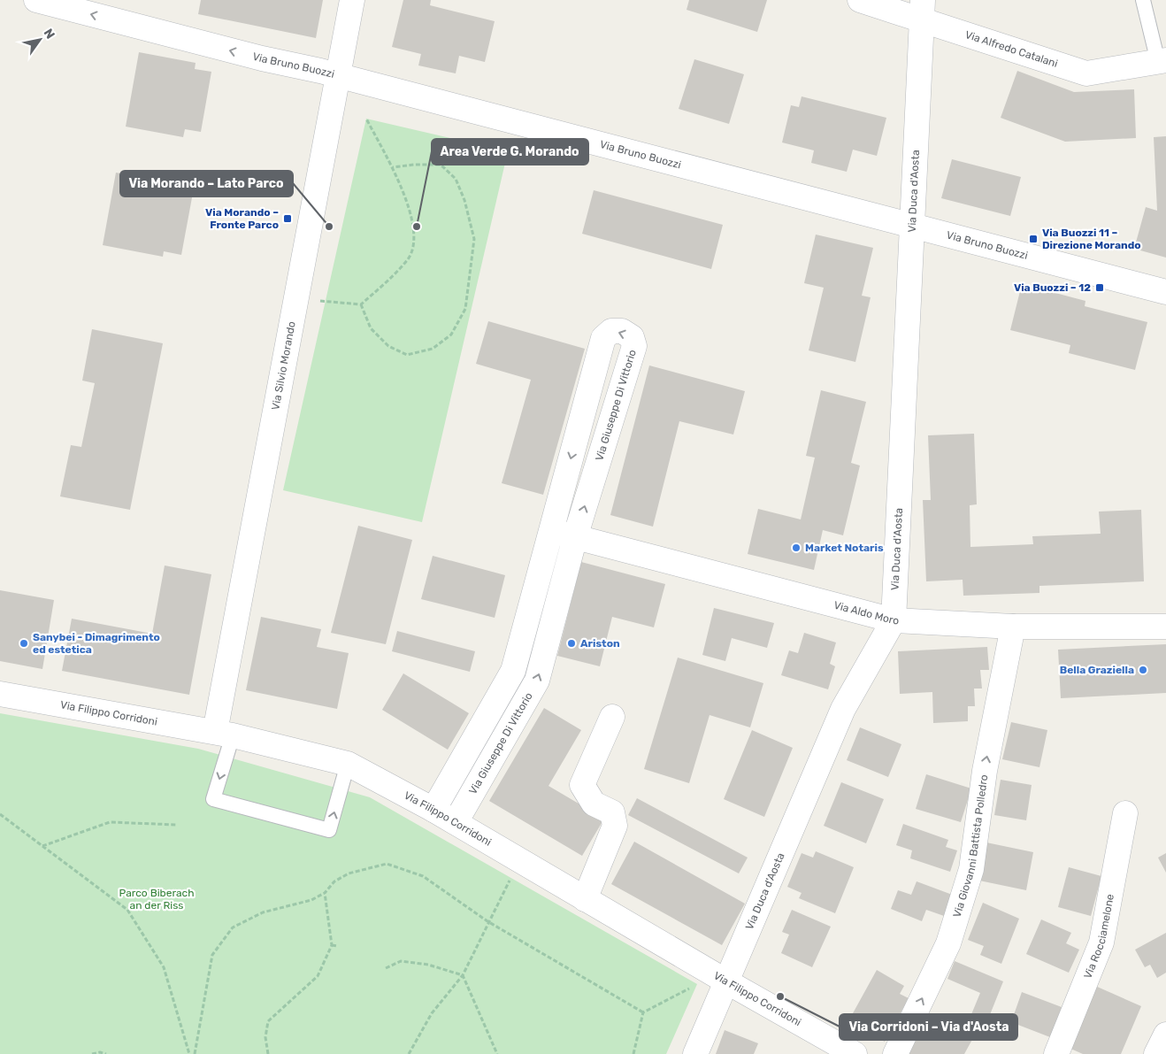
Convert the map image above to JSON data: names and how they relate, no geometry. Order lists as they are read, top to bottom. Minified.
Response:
{"streets":{"street":["Via Alfredo Catalani","Via Bruno Buozzi","Via Duca d'Aosta","Via Silvio Morando","Via Giuseppe Di Vittorio","Via Aldo Moro","Via Filippo Corridoni","Via Giovanni Battista Polledro","Via Rocciamelone"]},"crossings":[["Via Alfredo Catalani","Via Duca d'Aosta"],["Via Bruno Buozzi","Via Duca d'Aosta"],["Via Bruno Buozzi","Via Silvio Morando"],["Via Duca d'Aosta","Via Aldo Moro"],["Via Duca d'Aosta","Via Filippo Corridoni"],["Via Silvio Morando","Via Filippo Corridoni"],["Via Giuseppe Di Vittorio","Via Aldo Moro"],["Via Giuseppe Di Vittorio","Via Filippo Corridoni"],["Via Aldo Moro","Via Giovanni Battista Polledro"]],"one_way":["Via Giovanni Battista Polledro"],"parks":["Parco Biberach an der Riss"],"places":{"transit":["Via Morando – Fronte Parco","Via Buozzi 11 – Direzione Morando","Via Buozzi – 12"],"other":["Via Morando – Lato Parco","Area Verde G. Morando","Market Notaris","Sanybei - Dimagrimento ed estetica","Ariston","Bella Graziella","Via Corridoni – Via d'Aosta"]},"north":"top right"}
